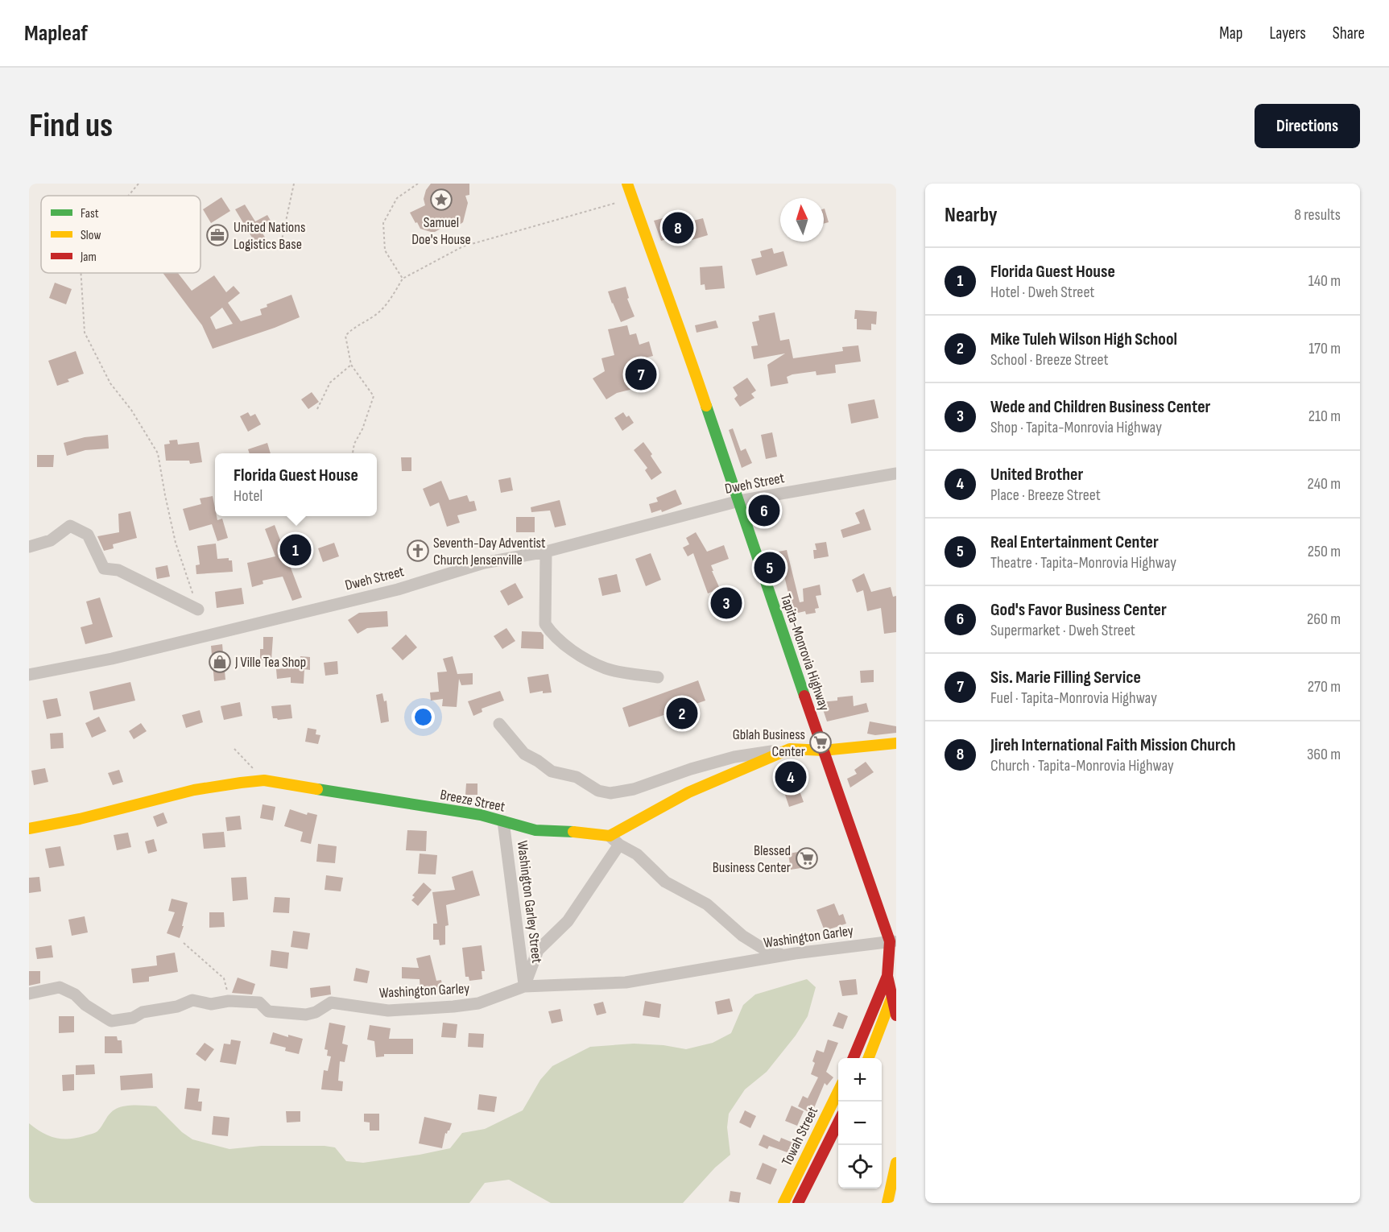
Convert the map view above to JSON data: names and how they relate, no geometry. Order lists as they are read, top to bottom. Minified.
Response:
{"streets":{"main road":["Tapita-Monrovia Highway","Breeze Street","Towah Street"],"street":["Dweh Street","Washington Garley Street","Washington Garley"]},"crossings":[["Dweh Street","Tapita-Monrovia Highway"],["Tapita-Monrovia Highway","Washington Garley"],["Breeze Street","Washington Garley Street"],["Washington Garley Street","Washington Garley"]],"places":{"place":["Samuel Doe's House"],"office":["United Nations Logistics Base"],"church":["Seventh-Day Adventist Church Jensenville"],"shop":["J Ville Tea Shop"],"supermarket":["Gblah Business Center","Blessed Business Center"]},"legend":["Fast","Slow","Jam"],"north":"top","page":{"header":"Mapleaf","nav":["Map","Layers","Share"],"buttons":"Directions","title":"Find us","heading":["Nearby","8 results"],"pins":["8","7","6","1","5","3","2","4"],"list":[{"mark":"1","name":"Florida Guest House","note":"Hotel · Dweh Street","value":"140 m"},{"mark":"2","name":"Mike Tuleh Wilson High School","note":"School · Breeze Street","value":"170 m"},{"mark":"3","name":"Wede and Children Business Center","note":"Shop · Tapita-Monrovia Highway","value":"210 m"},{"mark":"4","name":"United Brother","note":"Place · Breeze Street","value":"240 m"},{"mark":"5","name":"Real Entertainment Center","note":"Theatre · Tapita-Monrovia Highway","value":"250 m"},{"mark":"6","name":"God's Favor Business Center","note":"Supermarket · Dweh Street","value":"260 m"},{"mark":"7","name":"Sis. Marie Filling Service","note":"Fuel · Tapita-Monrovia Highway","value":"270 m"},{"mark":"8","name":"Jireh International Faith Mission Church","note":"Church · Tapita-Monrovia Highway","value":"360 m"}],"popup":["Florida Guest House","Hotel"],"map_buttons":["+","−"]}}
